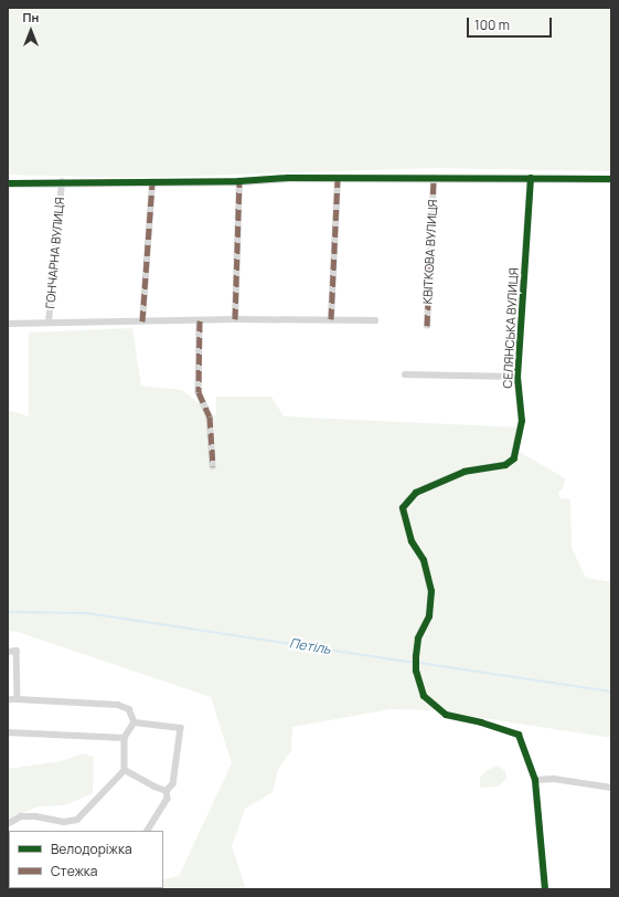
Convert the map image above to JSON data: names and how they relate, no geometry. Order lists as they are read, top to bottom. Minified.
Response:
{"streets":{"street":["КВІТКОВА ВУЛИЦЯ","ГОНЧАРНА ВУЛИЦЯ","СЕЛЯНСЬКА ВУЛИЦЯ"]},"water":["Петіль"],"legend":["Велодоріжка","Стежка"],"scale_bar":"100 m","north":"top"}
